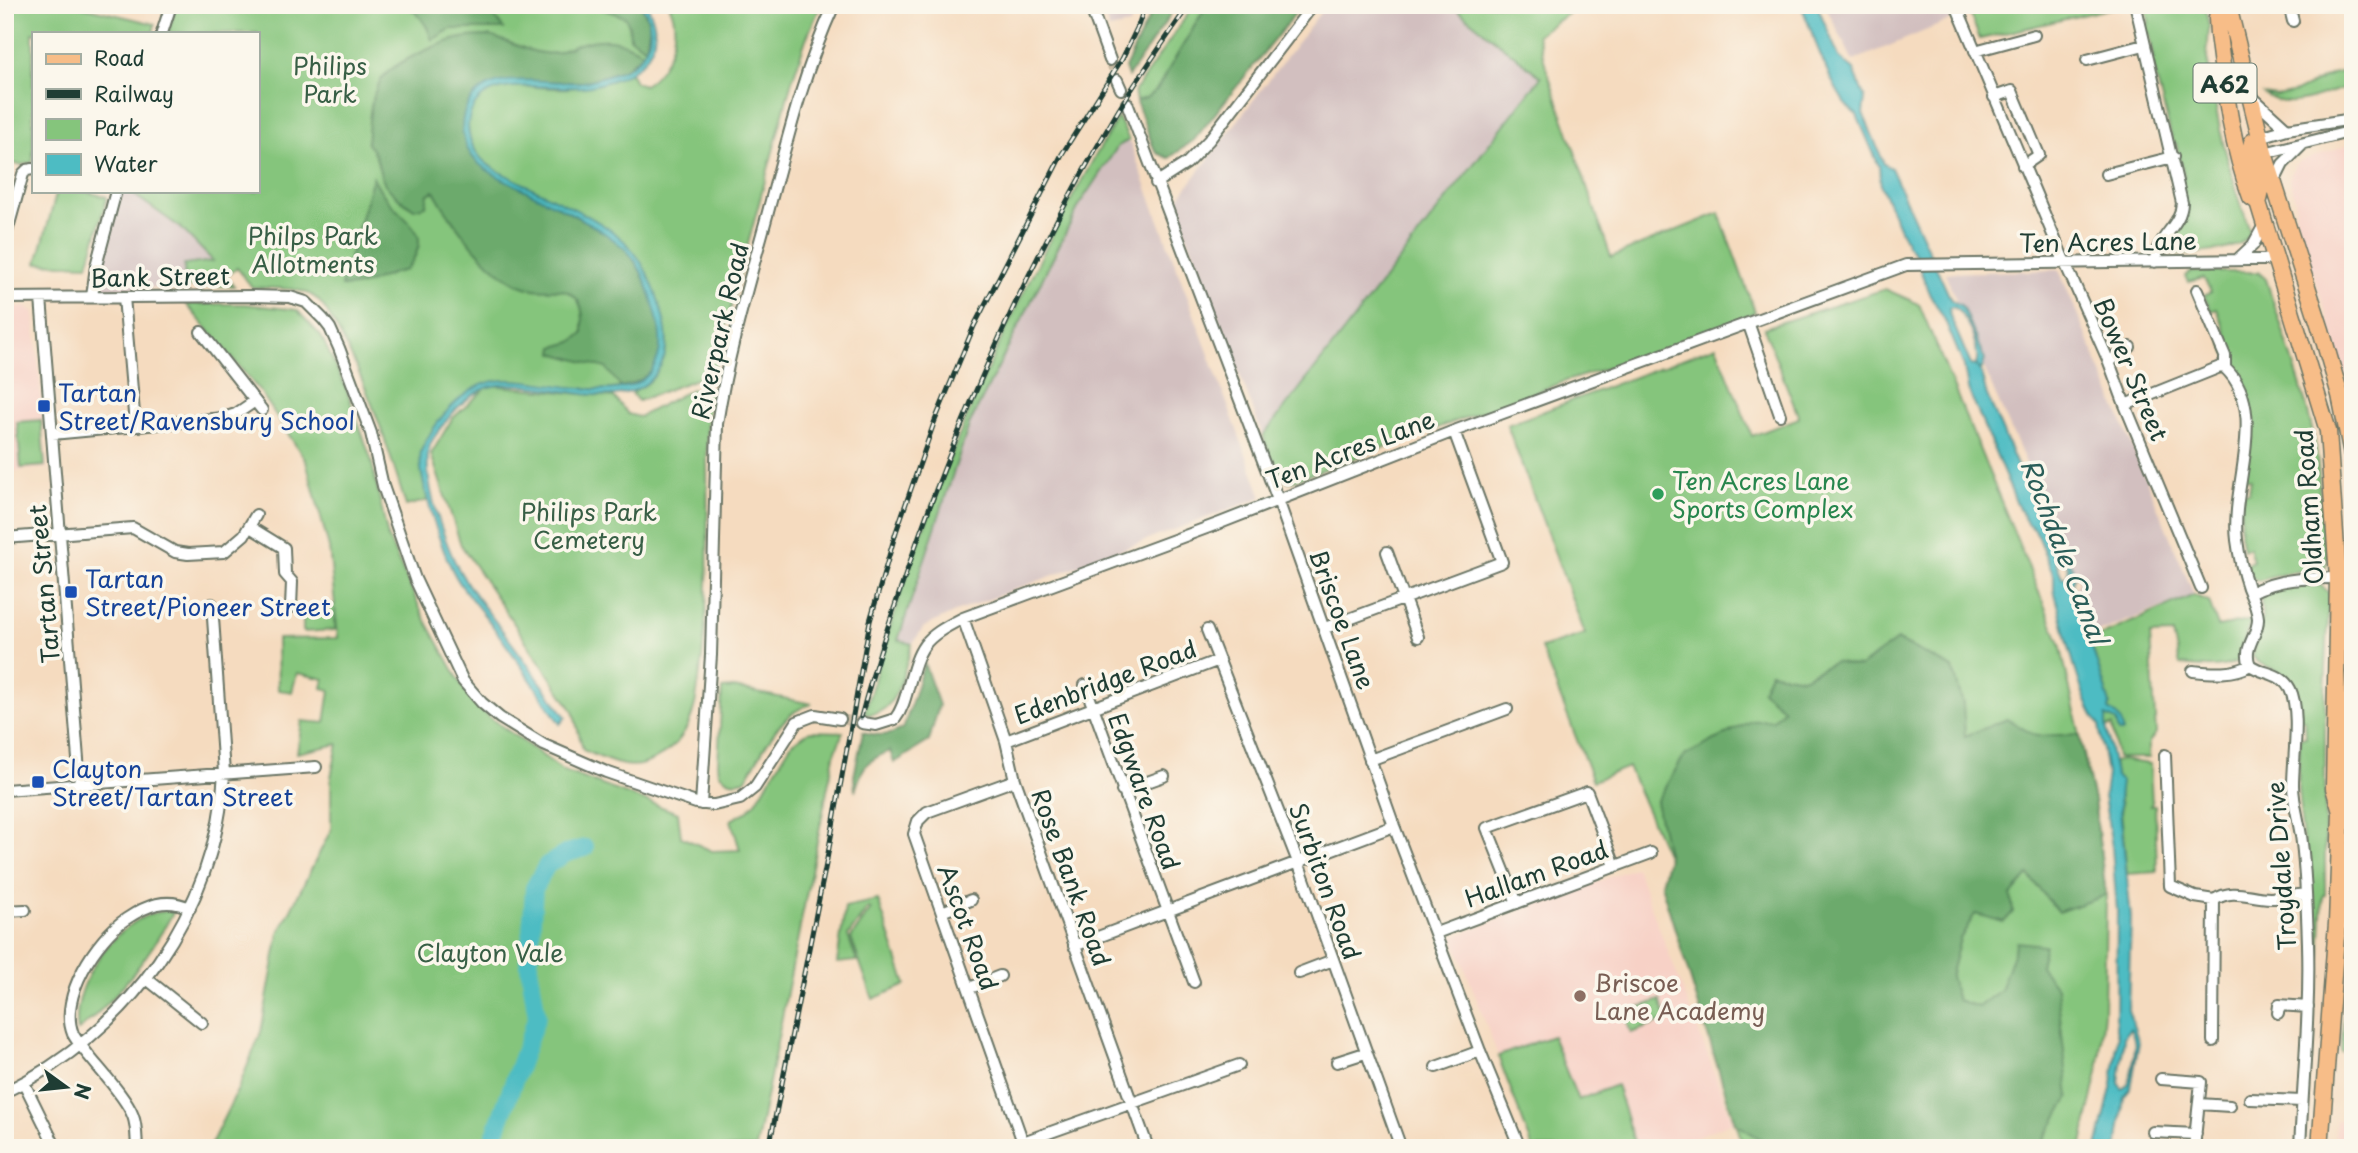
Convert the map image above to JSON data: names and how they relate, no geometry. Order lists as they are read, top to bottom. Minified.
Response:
{"streets":{"highway":["A62","Oldham Road"],"street":["Ten Acres Lane","Bank Street","Riverpark Road","Bower Street","Tartan Street","Briscoe Lane","Edenbridge Road","Edgware Road","Troydale Drive","Hallam Road","Rose Bank Road","Surbiton Road","Ascot Road"]},"crossings":[["Ten Acres Lane","Bower Street"],["Ten Acres Lane","Oldham Road"],["Ten Acres Lane","Briscoe Lane"],["Ten Acres Lane","Rose Bank Road"],["Bank Street","Riverpark Road"],["Bank Street","Tartan Street"],["Briscoe Lane","Hallam Road"],["Edenbridge Road","Edgware Road"],["Edenbridge Road","Rose Bank Road"],["Edenbridge Road","Surbiton Road"],["Rose Bank Road","Ascot Road"]],"water":["Rochdale Canal"],"parks":["Philips Park","Philps Park Allotments","Philips Park Cemetery","Clayton Vale"],"places":{"transit":["Tartan Street/Ravensbury School","Tartan Street/Pioneer Street","Clayton Street/Tartan Street"],"other":["Ten Acres Lane Sports Complex","Briscoe Lane Academy"]},"legend":["Road","Railway","Park","Water"],"north":"right"}
